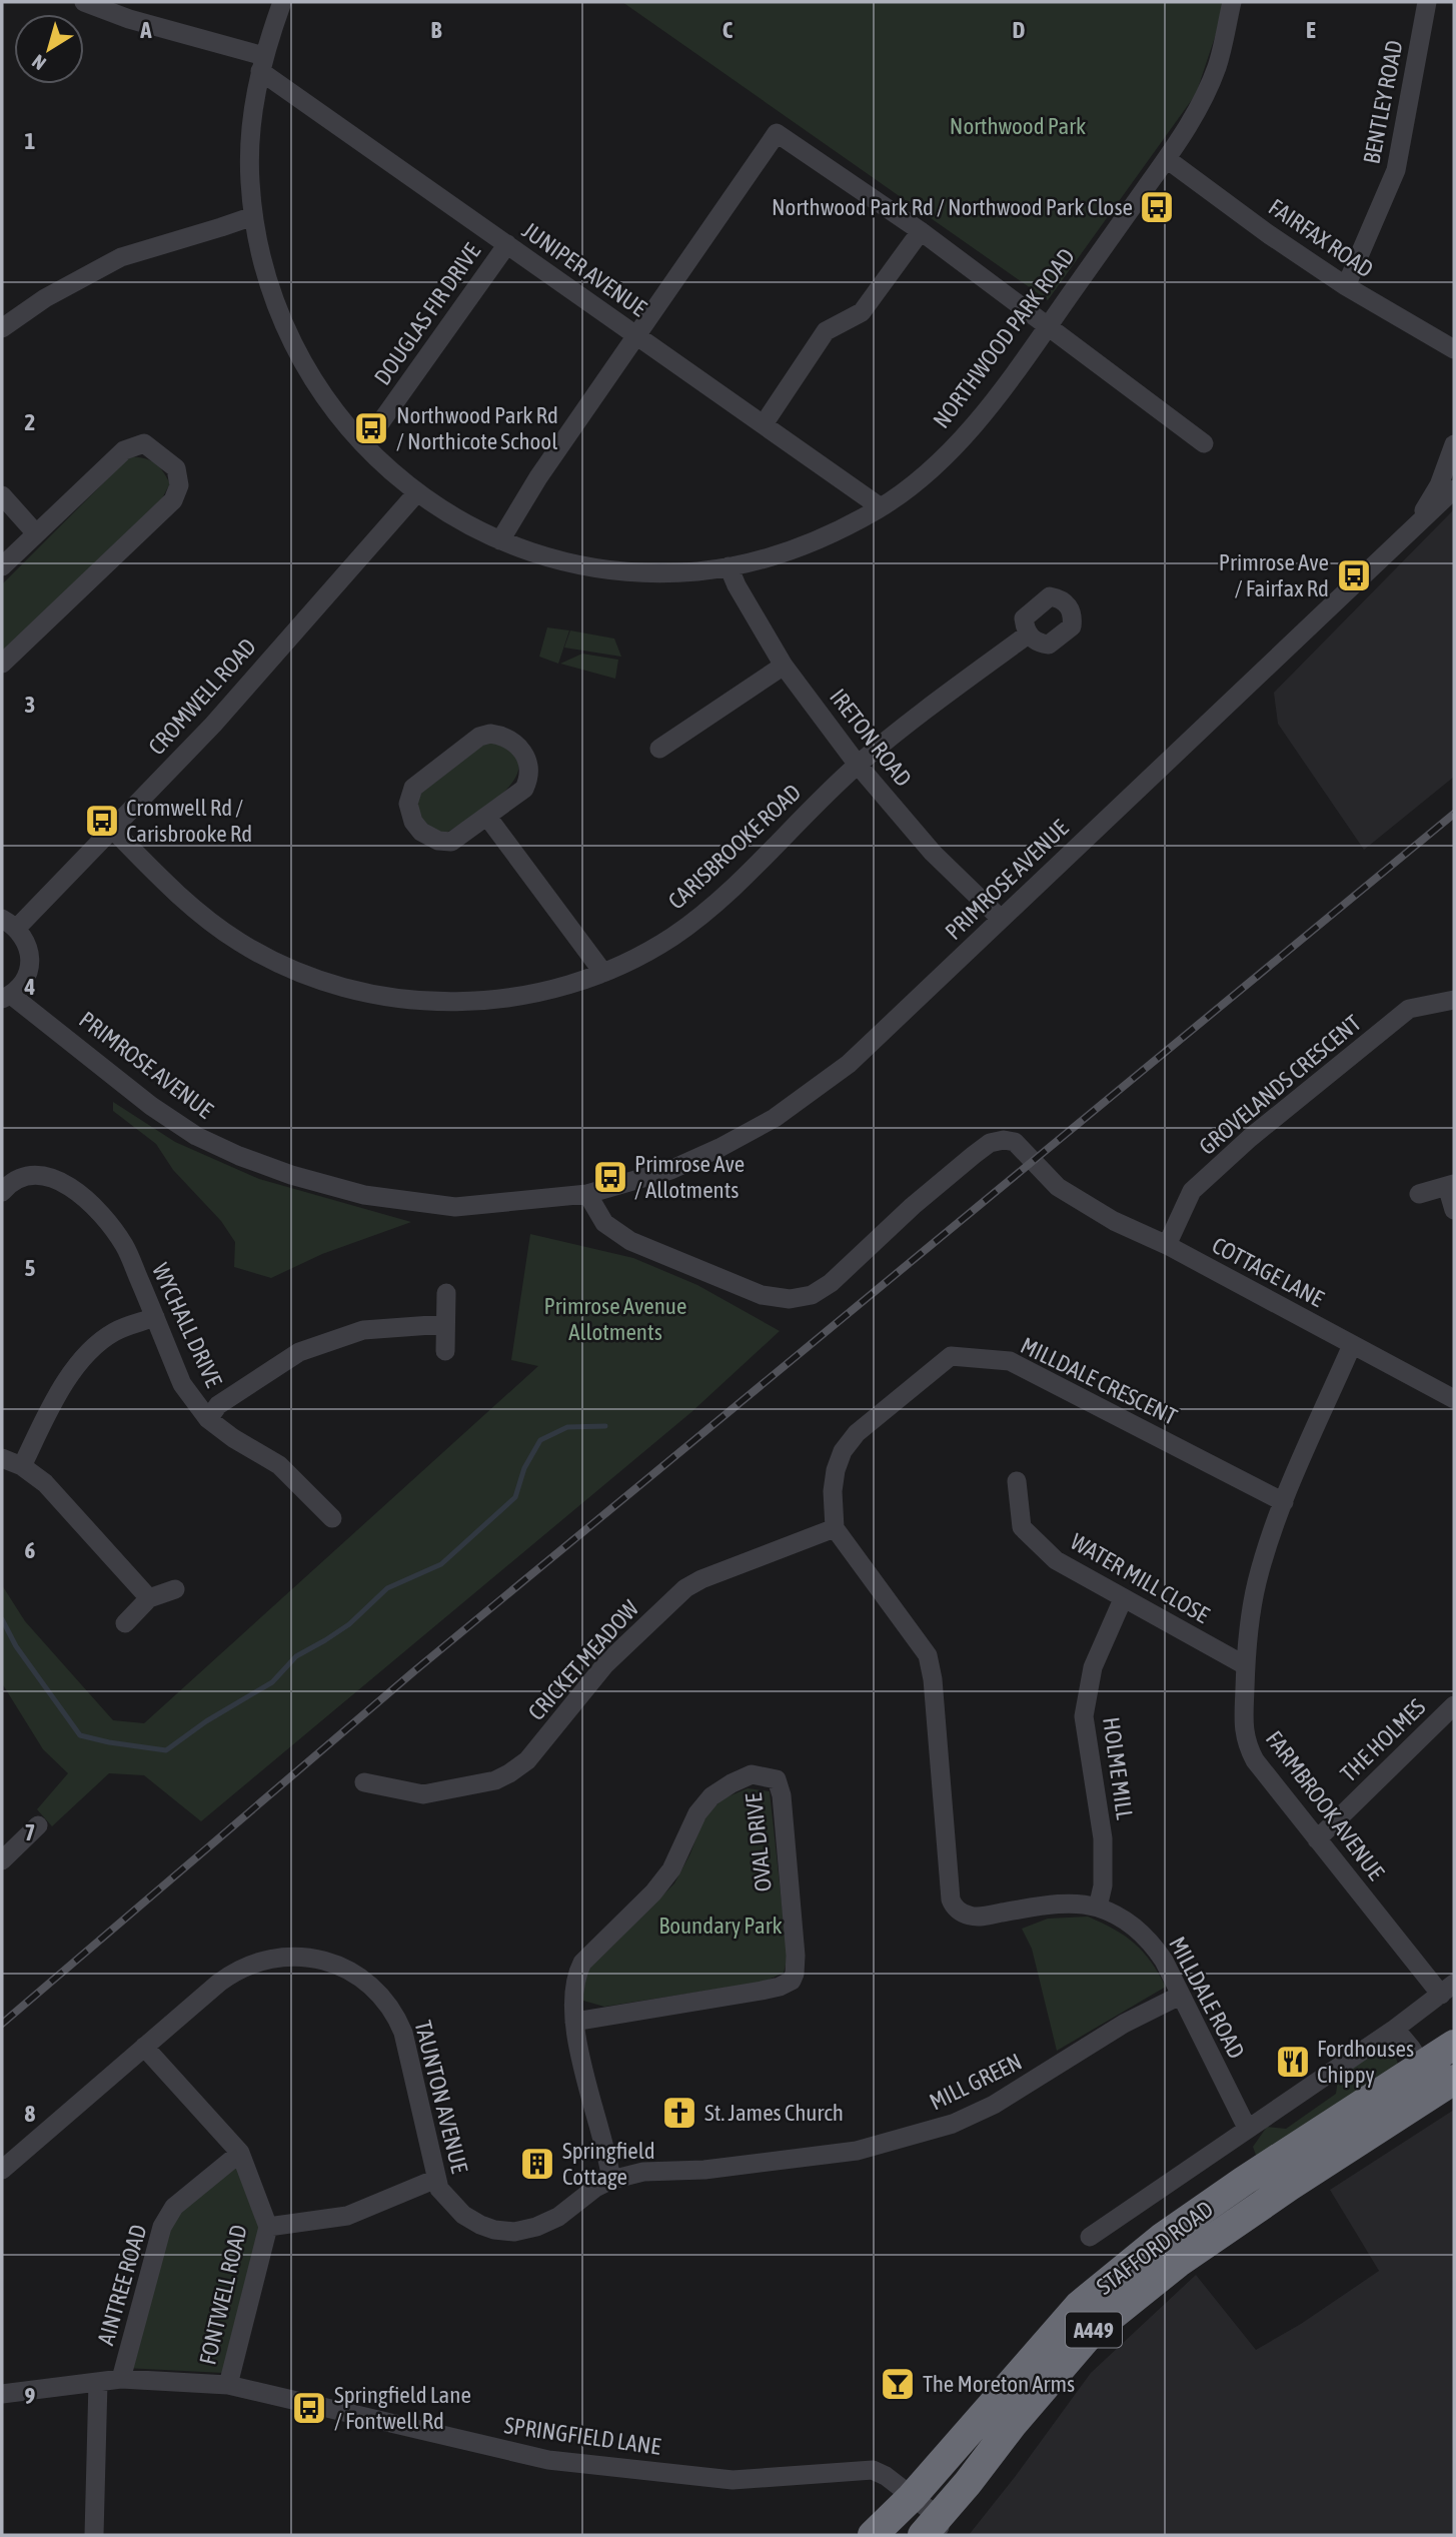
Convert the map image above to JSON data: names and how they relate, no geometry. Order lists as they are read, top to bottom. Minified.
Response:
{"streets":{"highway":["STAFFORD ROAD","A449"],"street":["BENTLEY ROAD","FAIRFAX ROAD","JUNIPER AVENUE","DOUGLAS FIR DRIVE","NORTHWOOD PARK ROAD","CROMWELL ROAD","IRETON ROAD","CARISBROOKE ROAD","PRIMROSE AVENUE","GROVELANDS CRESCENT","COTTAGE LANE","WYCHALL DRIVE","MILLDALE CRESCENT","WATER MILL CLOSE","CRICKET MEADOW","THE HOLMES","HOLME MILL","FARMBROOK AVENUE","OVAL DRIVE","MILLDALE ROAD","MILL GREEN","TAUNTON AVENUE","AINTREE ROAD","FONTWELL ROAD","SPRINGFIELD LANE"]},"crossings":[["BENTLEY ROAD","FAIRFAX ROAD"],["FAIRFAX ROAD","NORTHWOOD PARK ROAD"],["JUNIPER AVENUE","DOUGLAS FIR DRIVE"],["JUNIPER AVENUE","NORTHWOOD PARK ROAD"],["DOUGLAS FIR DRIVE","NORTHWOOD PARK ROAD"],["NORTHWOOD PARK ROAD","CROMWELL ROAD"],["NORTHWOOD PARK ROAD","IRETON ROAD"],["CROMWELL ROAD","CARISBROOKE ROAD"],["IRETON ROAD","CARISBROOKE ROAD"],["IRETON ROAD","PRIMROSE AVENUE"],["PRIMROSE AVENUE","COTTAGE LANE"],["GROVELANDS CRESCENT","COTTAGE LANE"],["COTTAGE LANE","FARMBROOK AVENUE"],["MILLDALE CRESCENT","CRICKET MEADOW"],["MILLDALE CRESCENT","FARMBROOK AVENUE"],["MILLDALE CRESCENT","MILLDALE ROAD"],["WATER MILL CLOSE","HOLME MILL"],["WATER MILL CLOSE","FARMBROOK AVENUE"],["CRICKET MEADOW","MILLDALE ROAD"],["THE HOLMES","FARMBROOK AVENUE"],["HOLME MILL","MILLDALE ROAD"],["FARMBROOK AVENUE","STAFFORD ROAD"],["OVAL DRIVE","TAUNTON AVENUE"],["MILLDALE ROAD","MILL GREEN"],["MILLDALE ROAD","STAFFORD ROAD"],["MILL GREEN","TAUNTON AVENUE"],["TAUNTON AVENUE","FONTWELL ROAD"],["STAFFORD ROAD","SPRINGFIELD LANE"],["AINTREE ROAD","FONTWELL ROAD"],["AINTREE ROAD","SPRINGFIELD LANE"],["FONTWELL ROAD","SPRINGFIELD LANE"]],"parks":["Northwood Park","Primrose Avenue Allotments","Boundary Park"],"places":{"bus stop":["Northwood Park Rd / Northwood Park Close","Northwood Park Rd / Northicote School","Primrose Ave / Fairfax Rd","Cromwell Rd / Carisbrooke Rd","Primrose Ave / Allotments","Springfield Lane / Fontwell Rd"],"restaurant":["Fordhouses Chippy"],"church":["St. James Church"],"building":["Springfield Cottage"],"bar":["The Moreton Arms"]},"north":"bottom left","grid":{"columns":["A","B","C","D","E"],"rows":["1","2","3","4","5","6","7","8","9"]}}
